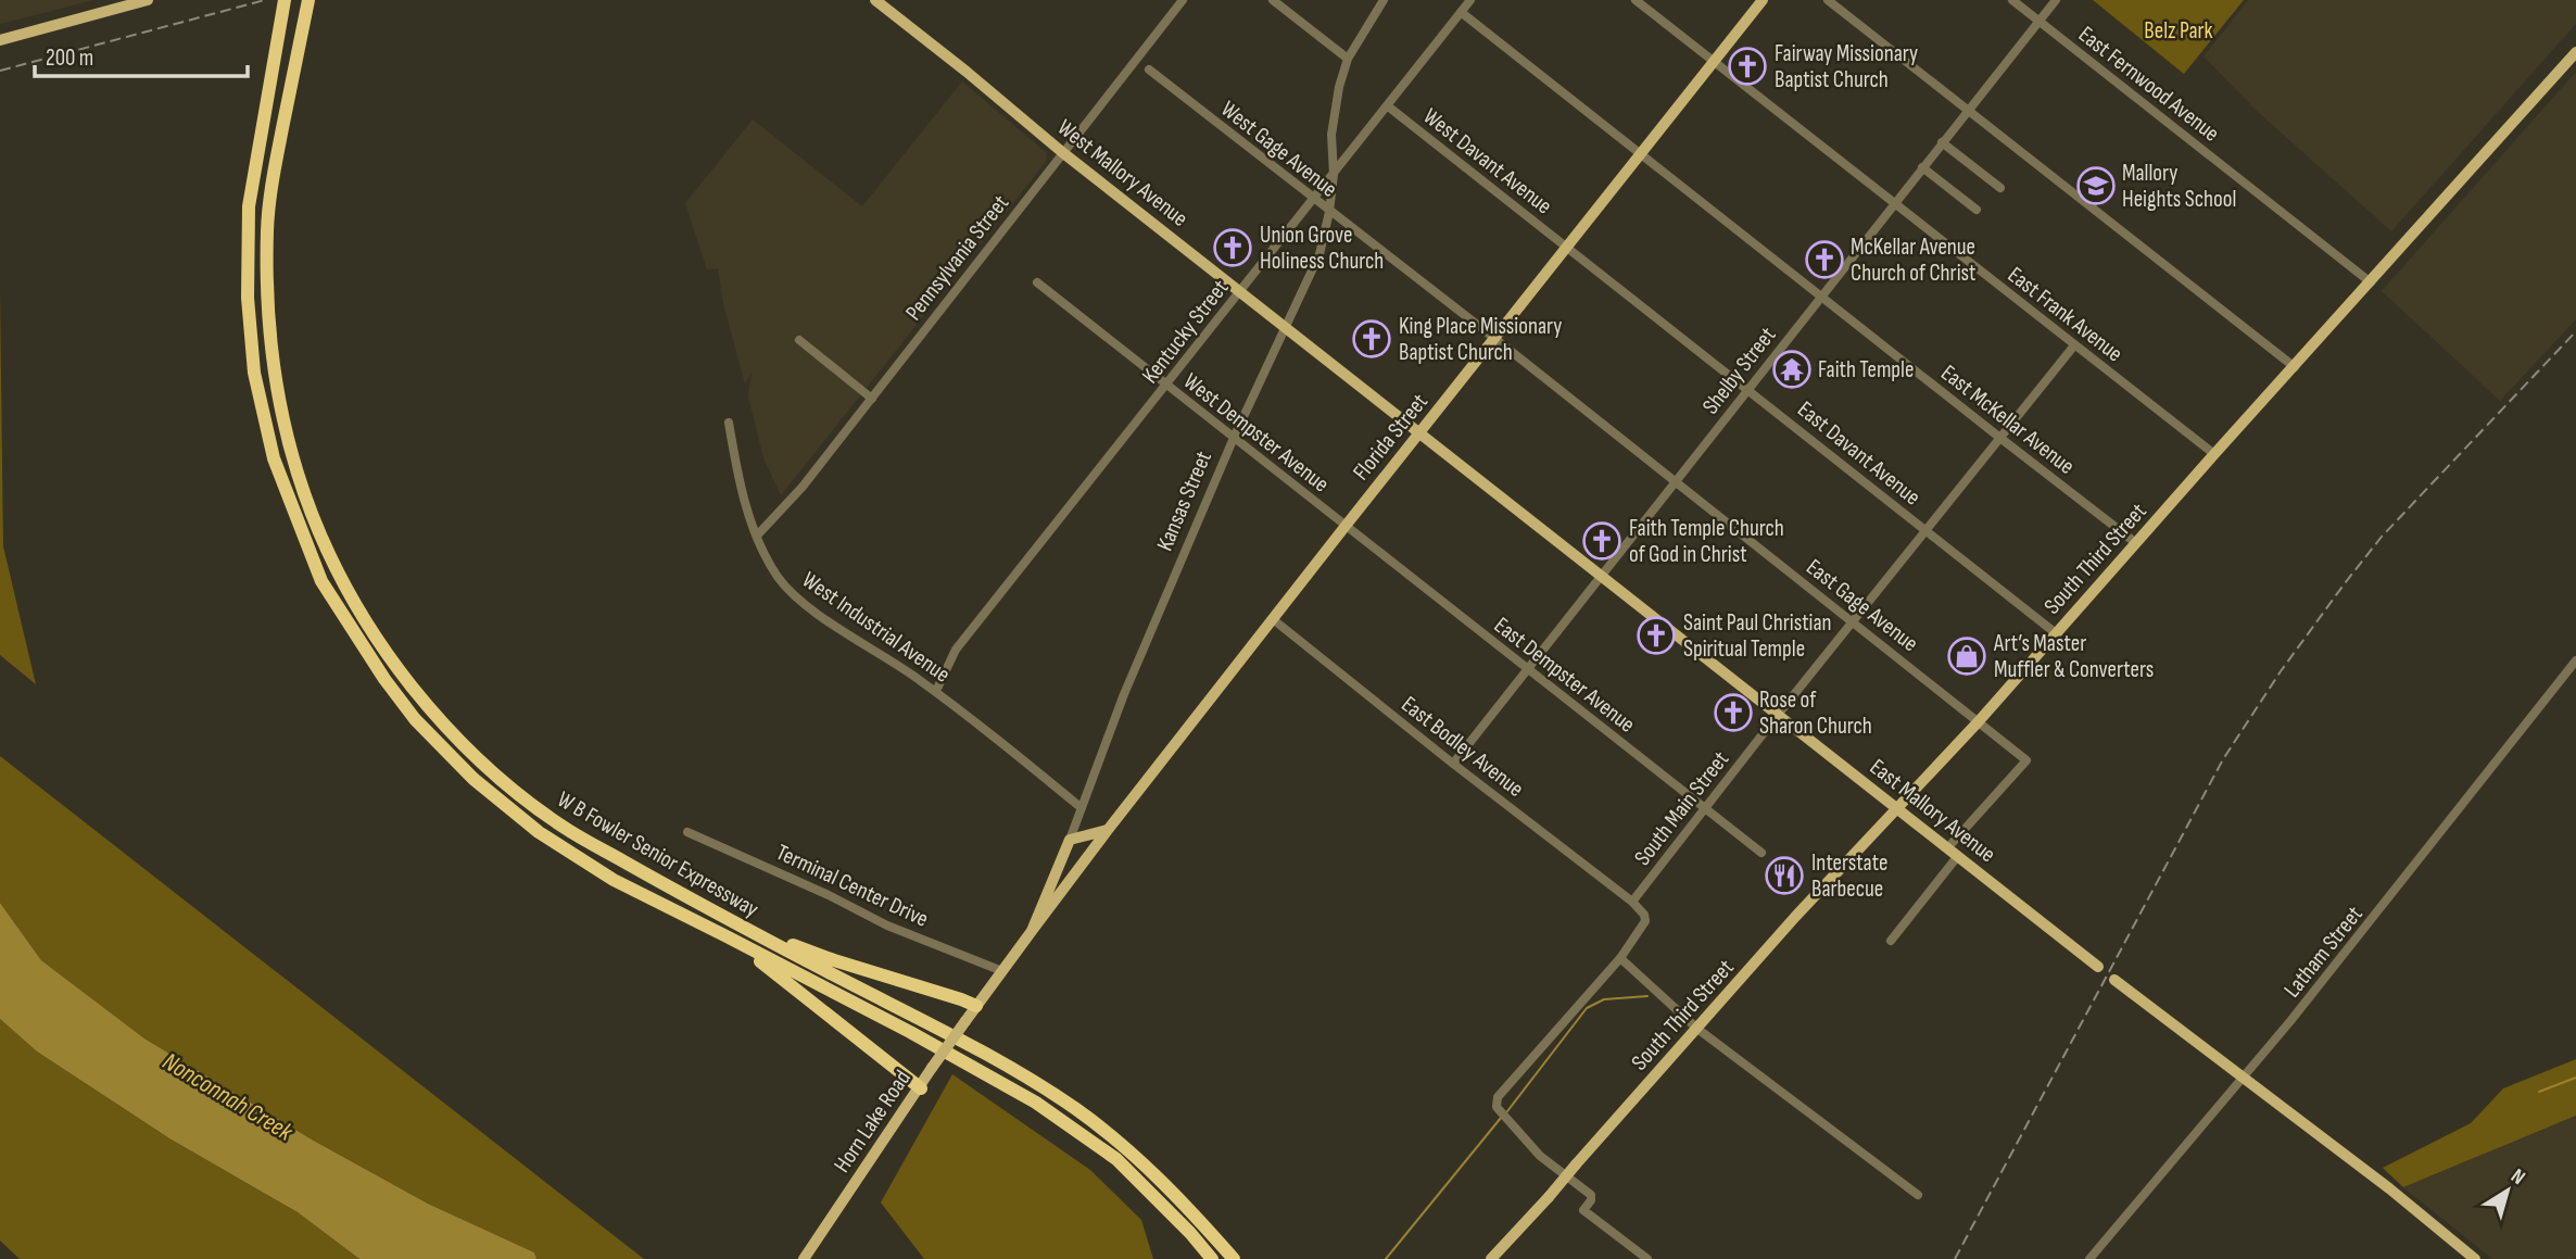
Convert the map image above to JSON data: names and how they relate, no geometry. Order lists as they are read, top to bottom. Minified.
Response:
{"streets":{"highway":["W B Fowler Senior Expressway"],"main road":["West Mallory Avenue","Florida Street","Kansas Street","South Third Street","East Mallory Avenue","Horn Lake Road"],"street":["East Fernwood Avenue","West Gage Avenue","West Davant Avenue","Pennsylvania Street","East Frank Avenue","Kentucky Street","Shelby Street","East McKellar Avenue","West Dempster Avenue","East Davant Avenue","East Gage Avenue","West Industrial Avenue","East Dempster Avenue","East Bodley Avenue","South Main Street","Terminal Center Drive","Latham Street"]},"crossings":[["East Fernwood Avenue","Shelby Street"],["East Fernwood Avenue","South Third Street"],["West Gage Avenue","Kentucky Street"],["West Gage Avenue","Florida Street"],["West Gage Avenue","Kansas Street"],["West Gage Avenue","East Gage Avenue"],["West Davant Avenue","Kentucky Street"],["West Davant Avenue","Florida Street"],["West Davant Avenue","East Davant Avenue"],["West Mallory Avenue","Pennsylvania Street"],["West Mallory Avenue","Kentucky Street"],["West Mallory Avenue","Florida Street"],["West Mallory Avenue","Kansas Street"],["West Mallory Avenue","East Mallory Avenue"],["Pennsylvania Street","West Industrial Avenue"],["East Frank Avenue","Shelby Street"],["East Frank Avenue","Florida Street"],["East Frank Avenue","South Third Street"],["East Frank Avenue","South Main Street"],["Kentucky Street","East McKellar Avenue"],["Kentucky Street","West Dempster Avenue"],["Kentucky Street","Kansas Street"],["Kentucky Street","West Industrial Avenue"],["Shelby Street","East McKellar Avenue"],["Shelby Street","East Davant Avenue"],["Shelby Street","East Gage Avenue"],["Shelby Street","East Dempster Avenue"],["Shelby Street","East Bodley Avenue"],["Shelby Street","East Mallory Avenue"],["East McKellar Avenue","Florida Street"],["East McKellar Avenue","South Third Street"],["East McKellar Avenue","South Main Street"],["West Dempster Avenue","Florida Street"],["West Dempster Avenue","Kansas Street"],["West Dempster Avenue","East Dempster Avenue"],["Florida Street","East Davant Avenue"],["Florida Street","Kansas Street"],["Florida Street","East Gage Avenue"],["Florida Street","East Dempster Avenue"],["Florida Street","East Bodley Avenue"],["Florida Street","East Mallory Avenue"],["East Davant Avenue","South Third Street"],["East Davant Avenue","South Main Street"],["Kansas Street","West Industrial Avenue"],["Kansas Street","Terminal Center Drive"],["Kansas Street","Horn Lake Road"],["South Third Street","East Gage Avenue"],["South Third Street","East Mallory Avenue"],["East Gage Avenue","South Main Street"],["East Gage Avenue","East Mallory Avenue"],["East Dempster Avenue","South Main Street"],["East Bodley Avenue","South Main Street"],["South Main Street","East Mallory Avenue"]],"water":["Nonconnah Creek"],"parks":["Belz Park"],"places":{"church":["Fairway Missionary Baptist Church","Union Grove Holiness Church","McKellar Avenue Church of Christ","King Place Missionary Baptist Church","Faith Temple Church of God in Christ","Saint Paul Christian Spiritual Temple","Rose of Sharon Church"],"school or university":["Mallory Heights School"],"temple":["Faith Temple"],"shop":["Art’s Master Muffler & Converters"],"restaurant":["Interstate Barbecue"]},"scale_bar":"200 m","north":"top right"}
